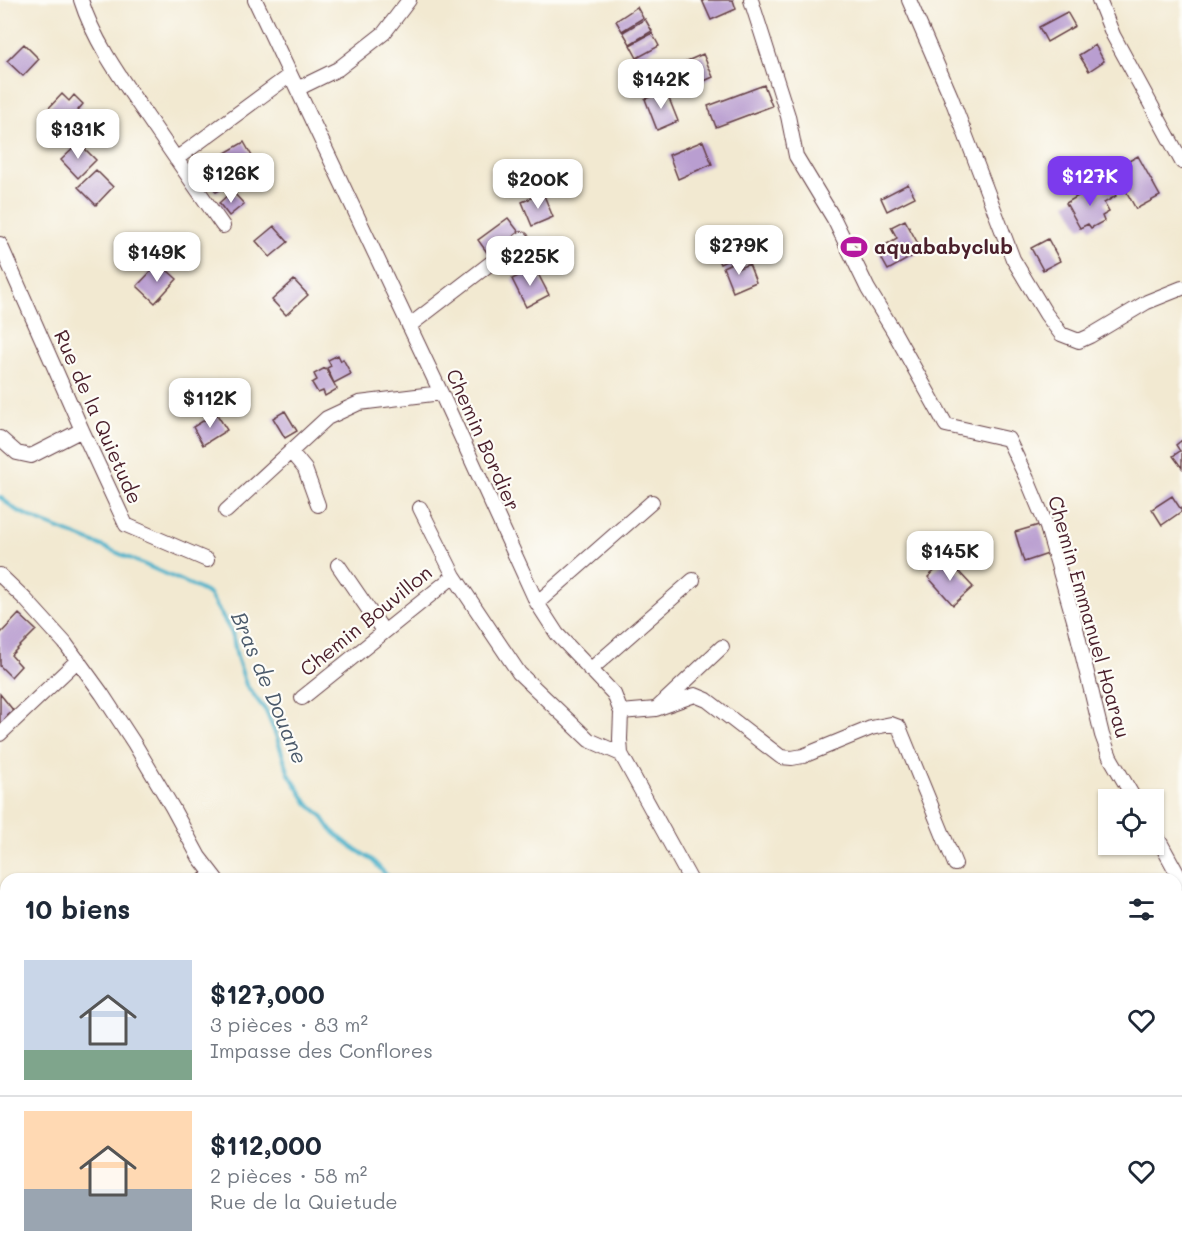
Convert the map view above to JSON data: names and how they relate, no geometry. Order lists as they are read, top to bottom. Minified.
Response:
{"streets":{"street":["Rue de la Quietude","Chemin Bordier","Chemin Emmanuel Hoarau","Chemin Bouvillon"]},"water":["Bras de Douane"],"places":{"sports":["aquababyclub"]},"page":{"price":["$142K","$131K","$126K","$127K","$200K","$279K","$149K","$225K","$112K","$145K"],"heading":"10 biens","list":[{"name":"$127,000","note":"3 pièces · 83 m² · Impasse des Conflores"},{"name":"$112,000","note":"2 pièces · 58 m² · Rue de la Quietude"}]}}
